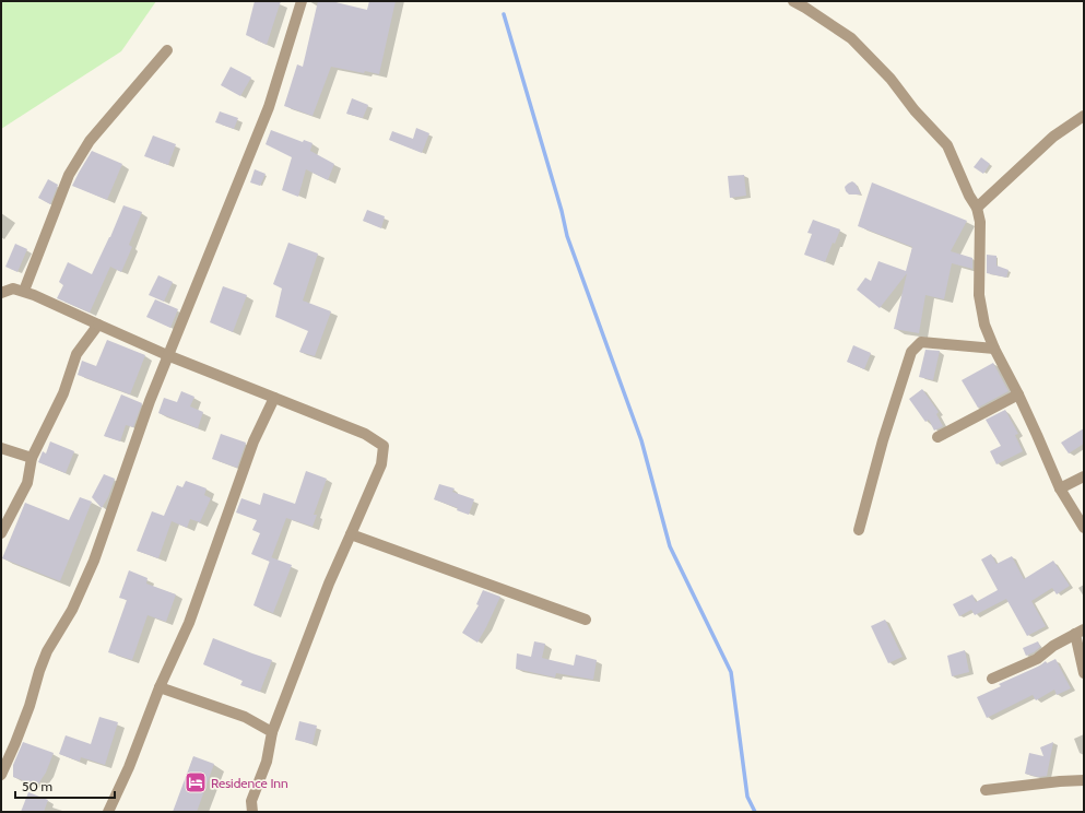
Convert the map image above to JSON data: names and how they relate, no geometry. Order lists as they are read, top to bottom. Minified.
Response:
{"places":{"hotel":["Residence Inn"]},"scale_bar":"50 m"}
